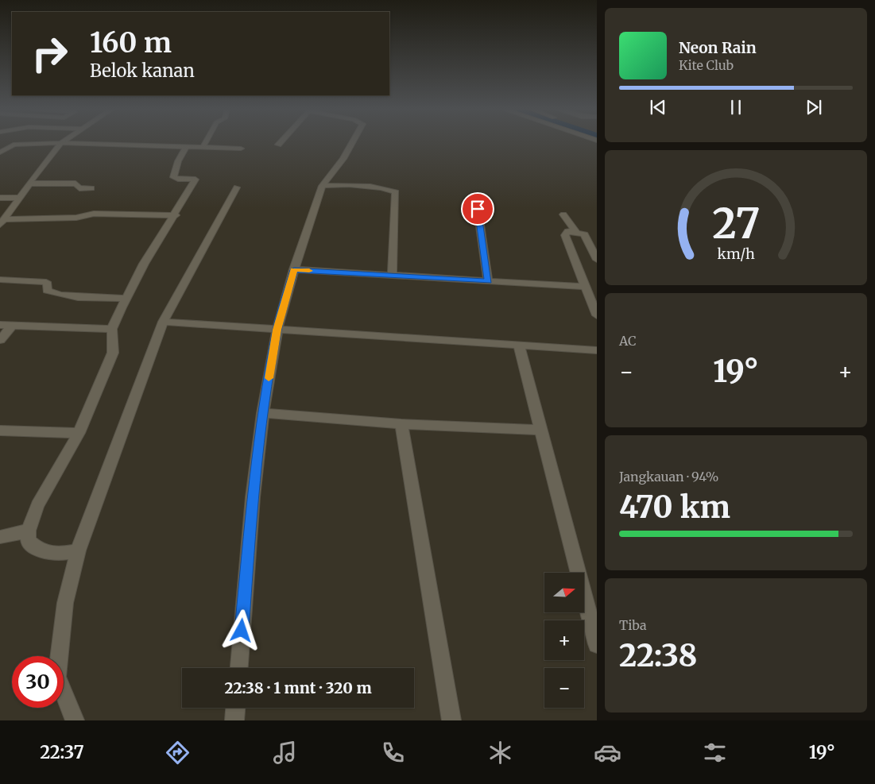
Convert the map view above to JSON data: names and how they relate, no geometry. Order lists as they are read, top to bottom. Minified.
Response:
{"north":"right","page":{"turn":["160 m","Belok kanan"],"song":["Neon Rain","Kite Club"],"tile":["AC",["Jangkauan · 94%","470 km"],["Tiba","22:38"]],"heat":["−","19°","+"],"map_buttons":["+","−"],"limit":"30","trip":"22:38 · 1 mnt · 320 m","tabs":["22:37","19°"],"gauge":["27","km/h"]}}
